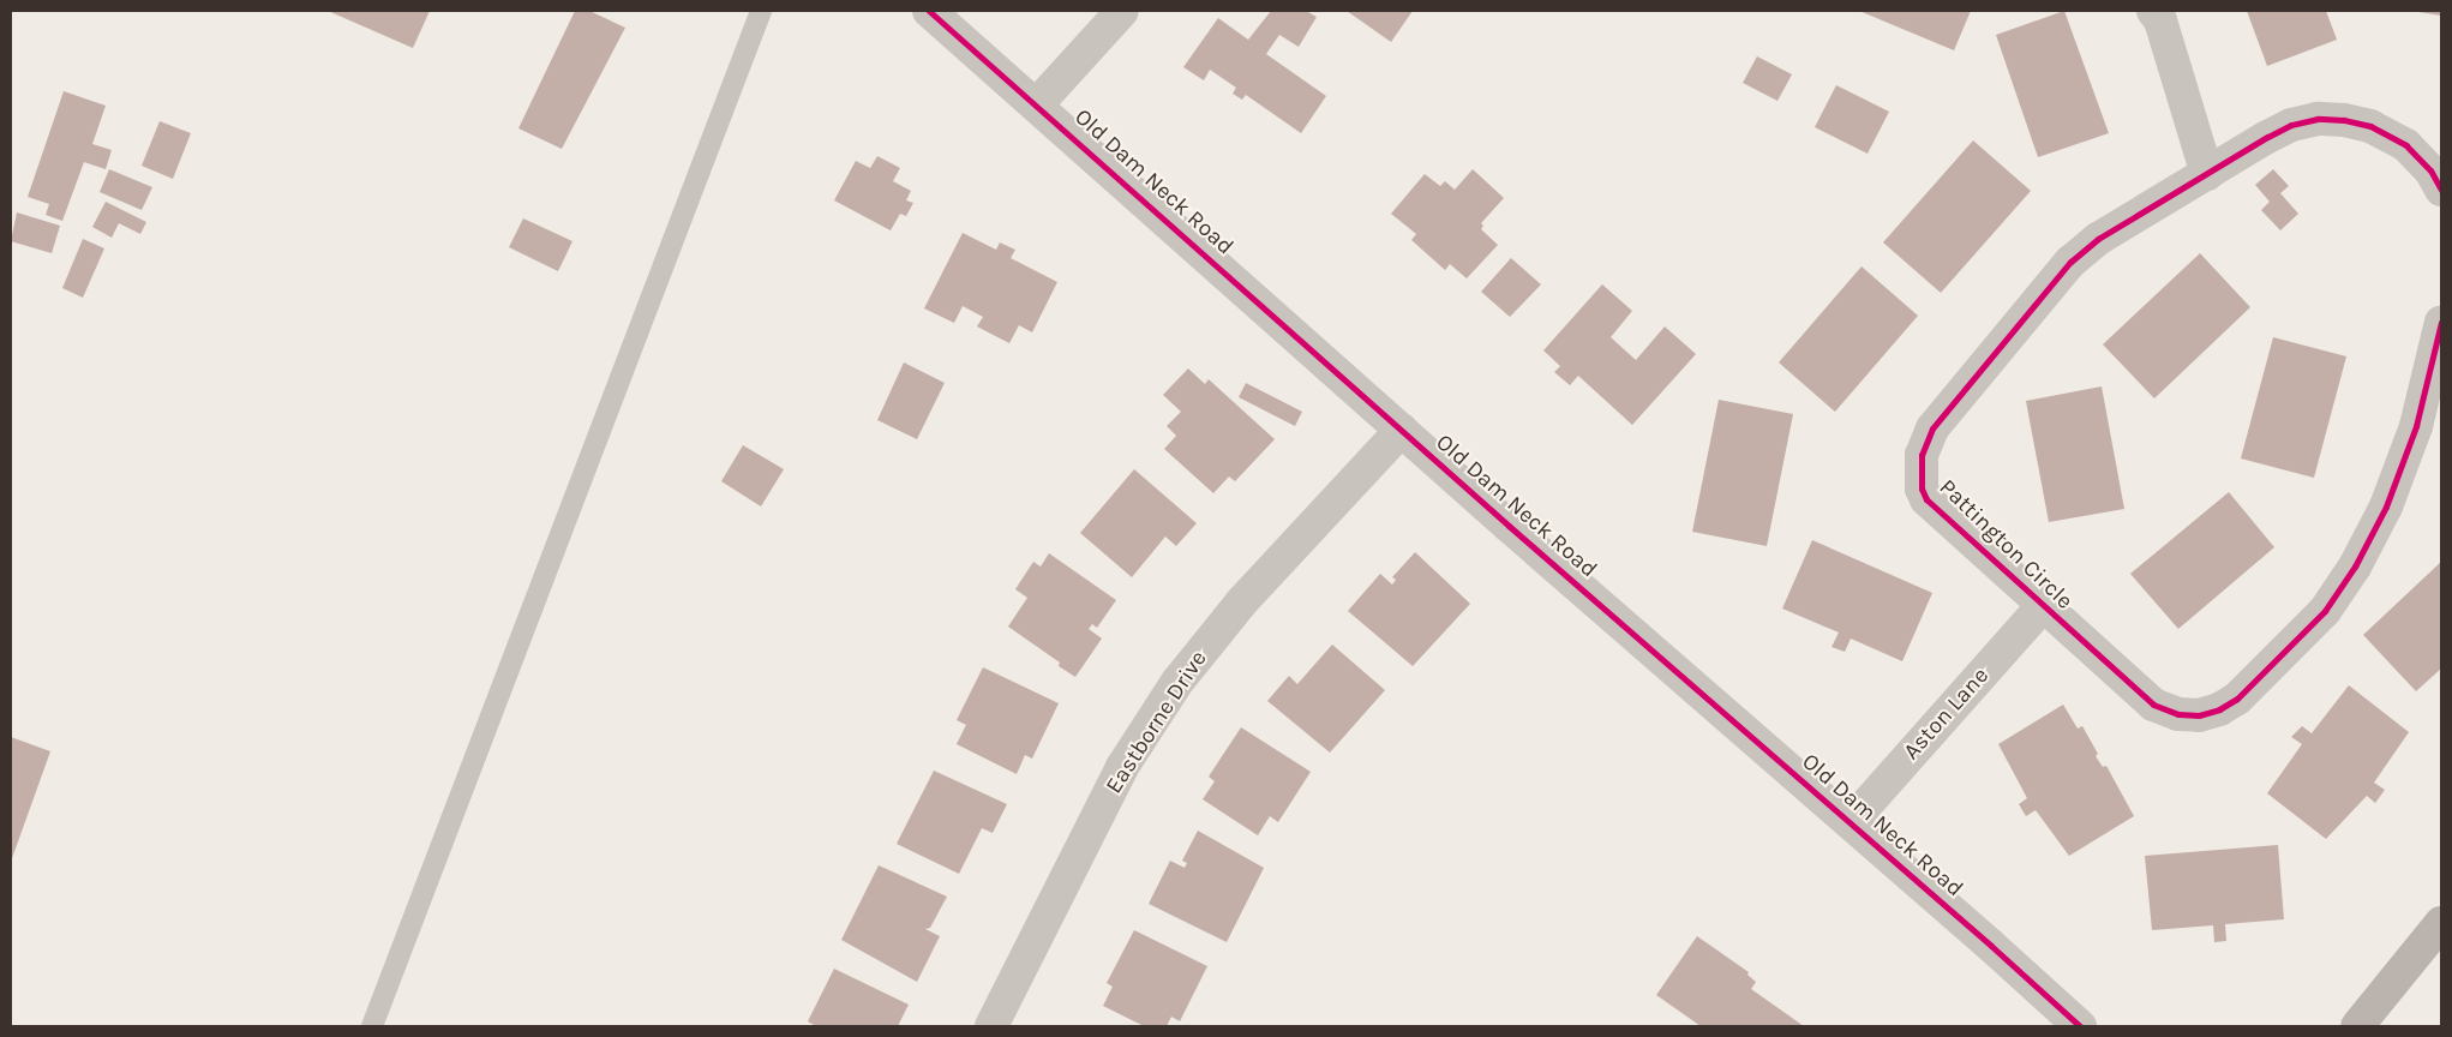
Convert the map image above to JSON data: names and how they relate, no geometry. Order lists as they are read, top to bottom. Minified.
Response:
{"streets":{"street":["Old Dam Neck Road","Pattington Circle","Aston Lane","Eastborne Drive"]},"crossings":[["Old Dam Neck Road","Aston Lane"],["Old Dam Neck Road","Eastborne Drive"],["Pattington Circle","Aston Lane"]]}
